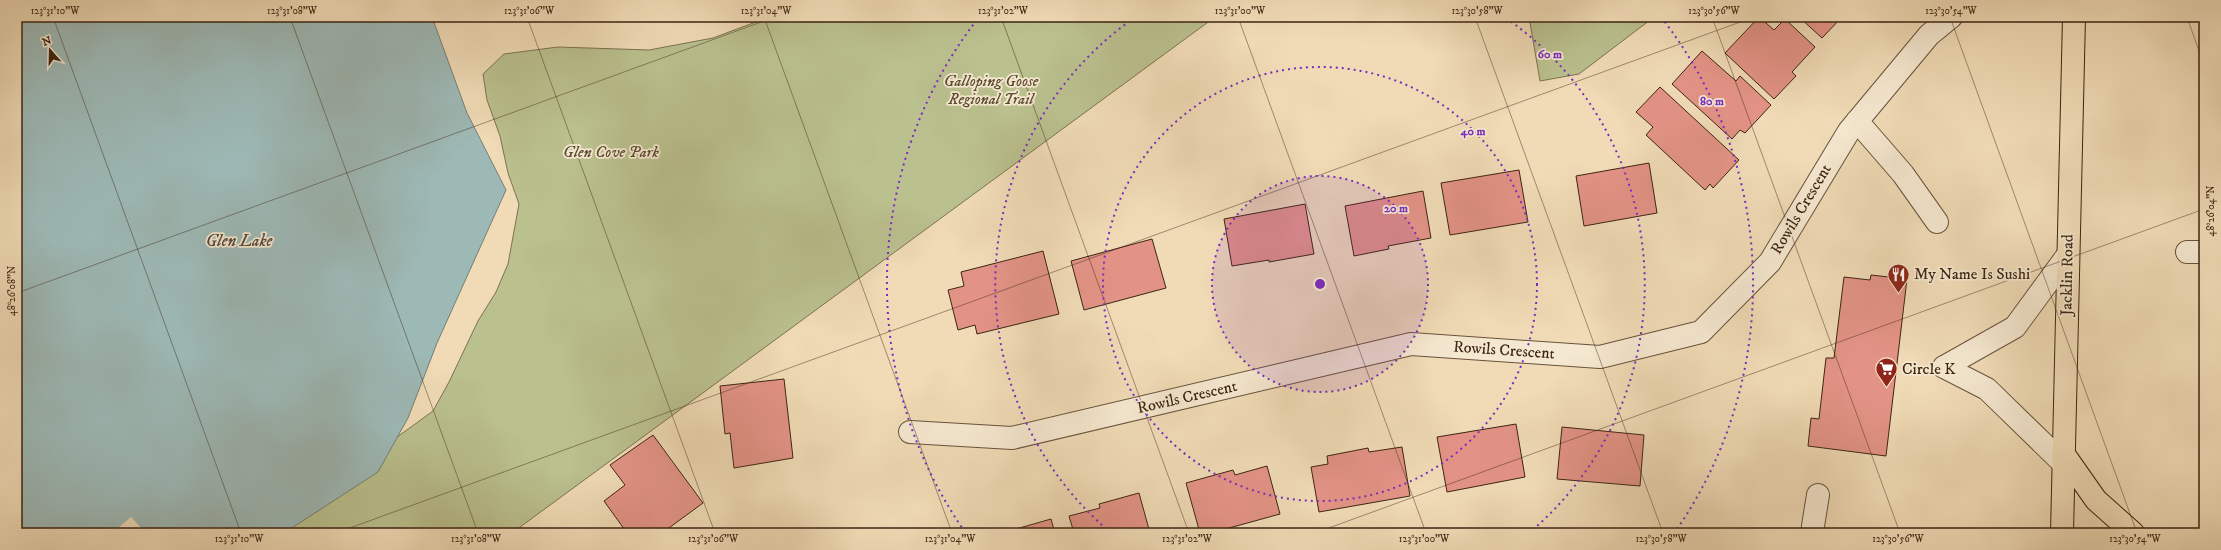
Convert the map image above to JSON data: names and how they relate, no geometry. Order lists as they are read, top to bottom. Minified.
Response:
{"streets":{"main road":["Jacklin Road"],"street":["Rowils Crescent"]},"water":["Glen Lake"],"parks":["Galloping Goose Regional Trail","Glen Cove Park"],"places":{"restaurant":["My Name Is Sushi"],"supermarket":["Circle K"]},"north":"top","coordinates":["123°31'10\"W","123°31'08\"W","123°31'06\"W","123°31'04\"W","123°31'02\"W","123°31'00\"W","123°30'58\"W","123°30'56\"W","123°30'54\"W","48°26'04\"N","48°26'08\"N"],"rings":["60 m","80 m","40 m","20 m"]}
